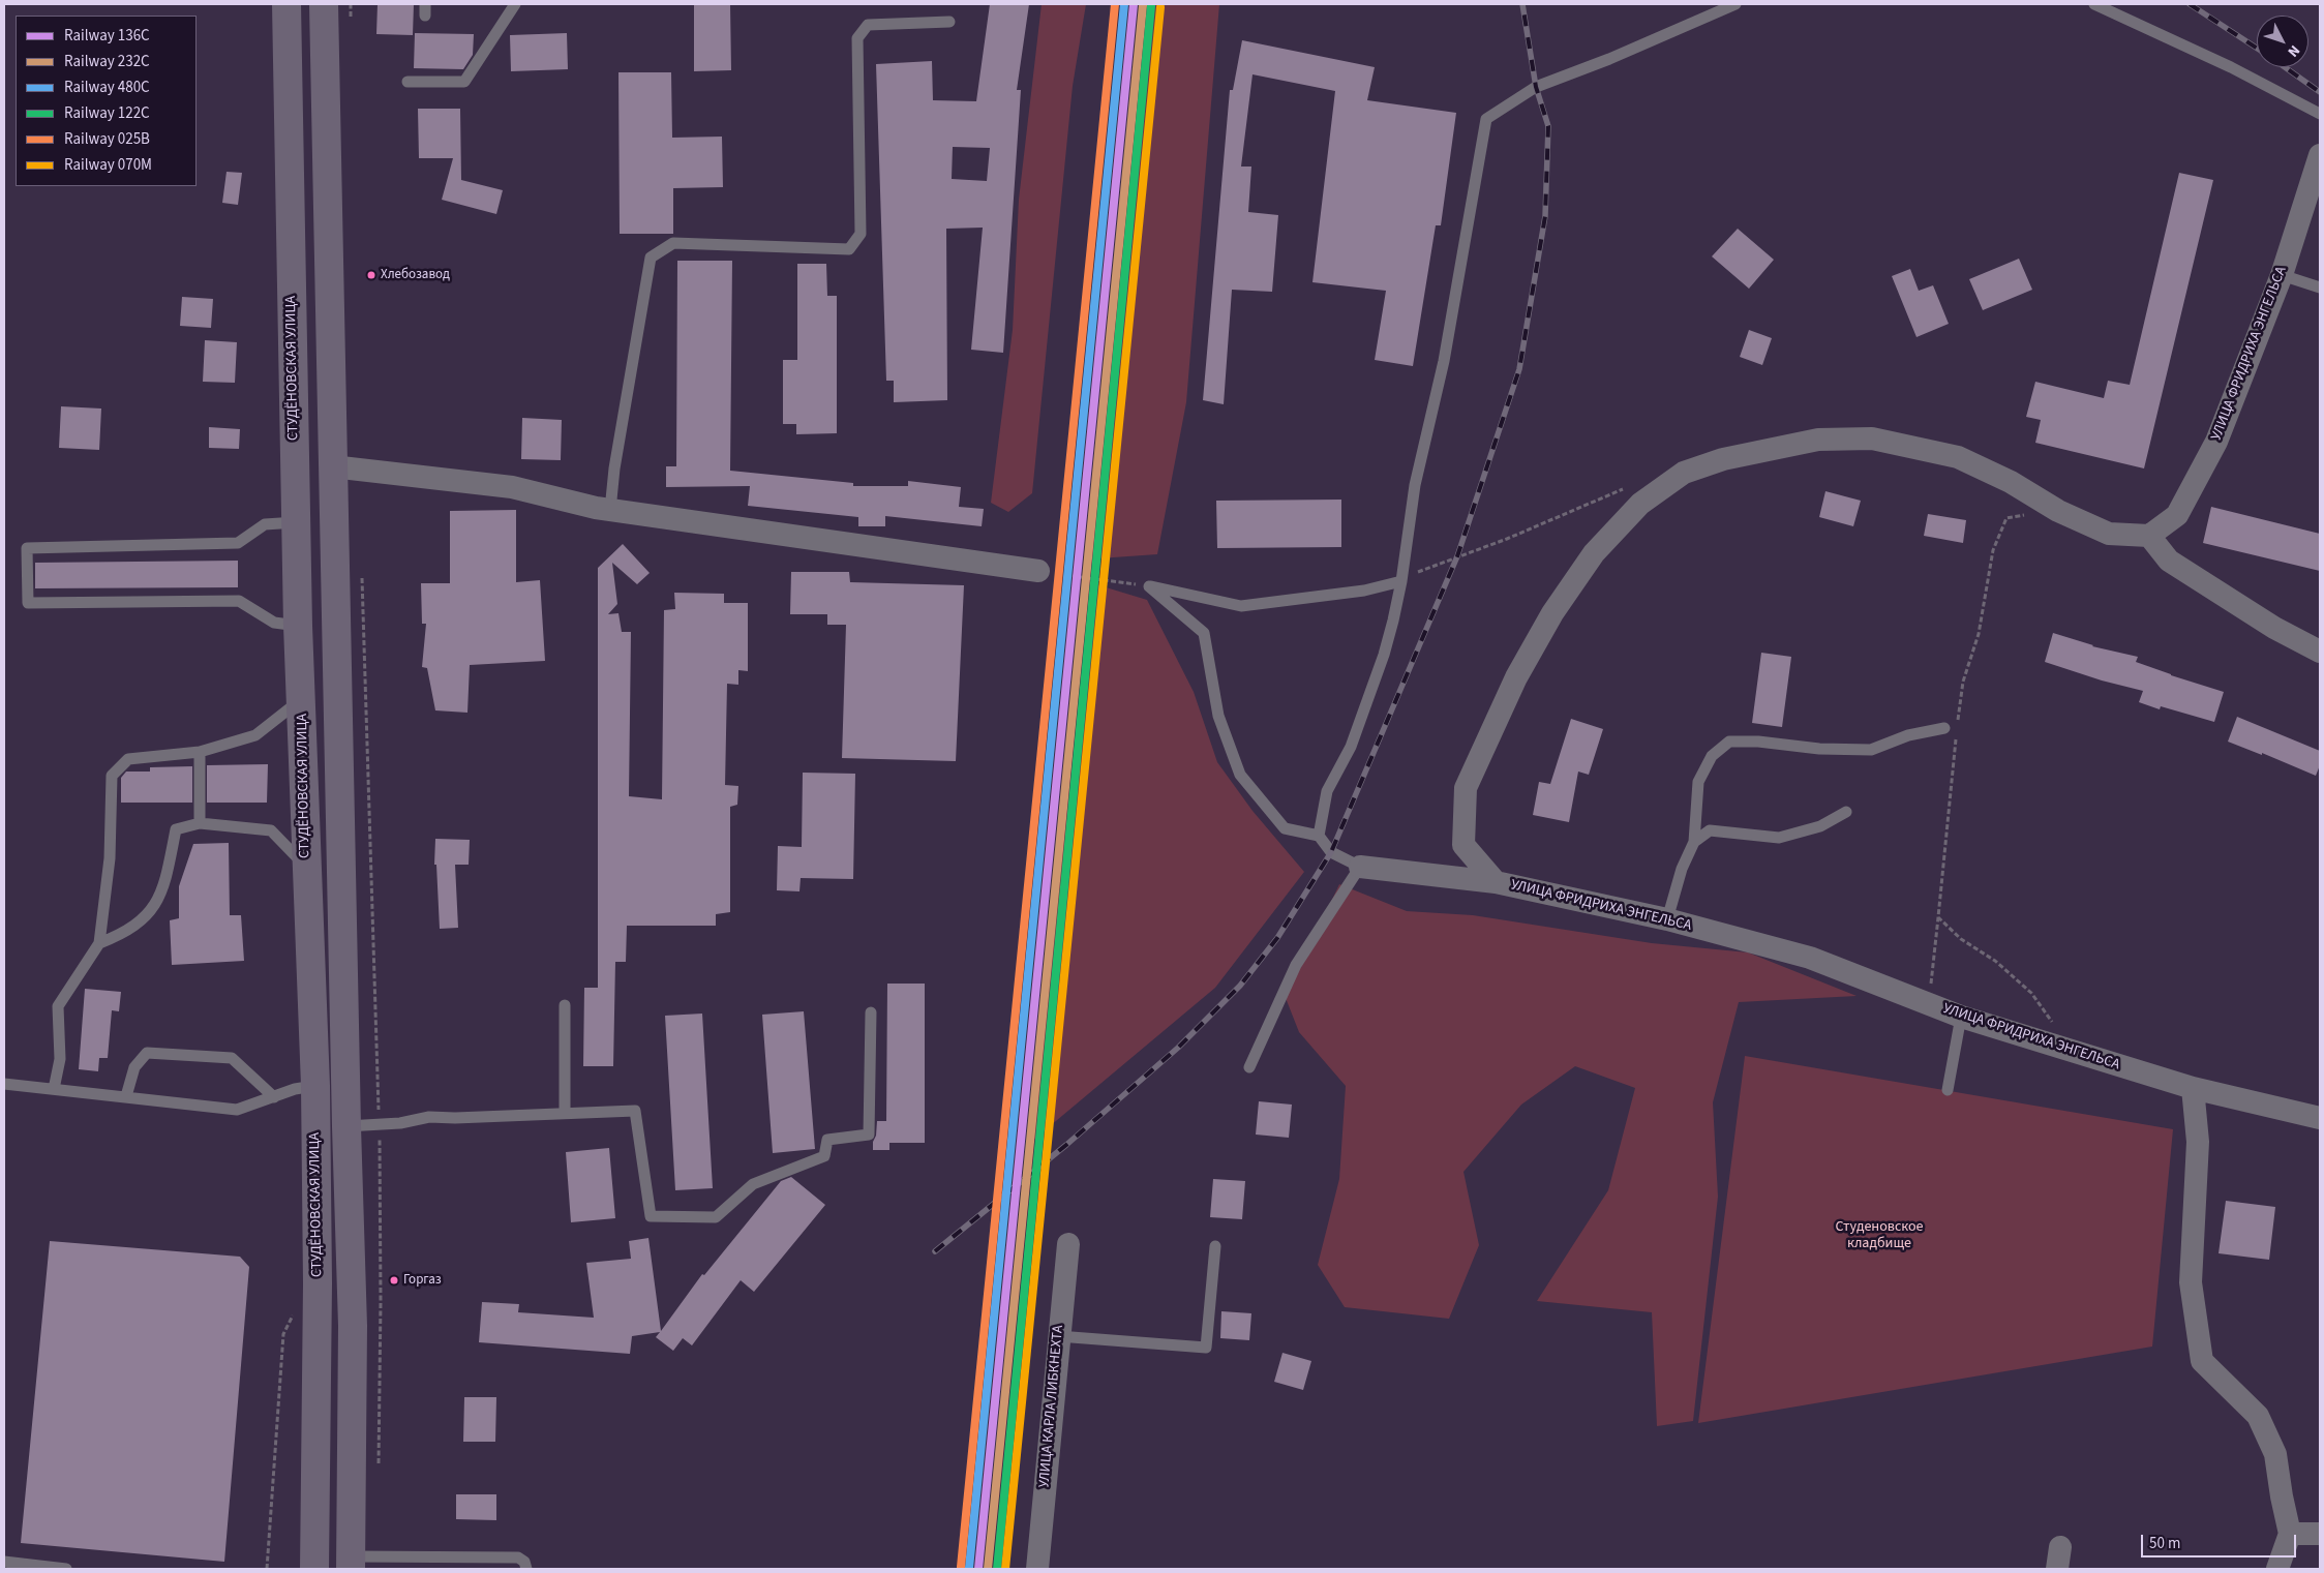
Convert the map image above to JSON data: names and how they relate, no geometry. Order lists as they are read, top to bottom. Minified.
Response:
{"streets":{"main road":["СТУДЁНОВСКАЯ УЛИЦА"],"street":["УЛИЦА ФРИДРИХА ЭНГЕЛЬСА","УЛИЦА КАРЛА ЛИБКНЕХТА"]},"parks":["Студеновское кладбище"],"places":["Хлебозавод","Горгаз"],"lines":["rail line 136С","rail line 480С","rail line 025В","rail line 232C","rail line 122С","rail line 070М"],"legend":["Railway 136С","Railway 232C","Railway 480С","Railway 122С","Railway 025В","Railway 070М"],"scale_bar":"50 m","north":"bottom right"}
